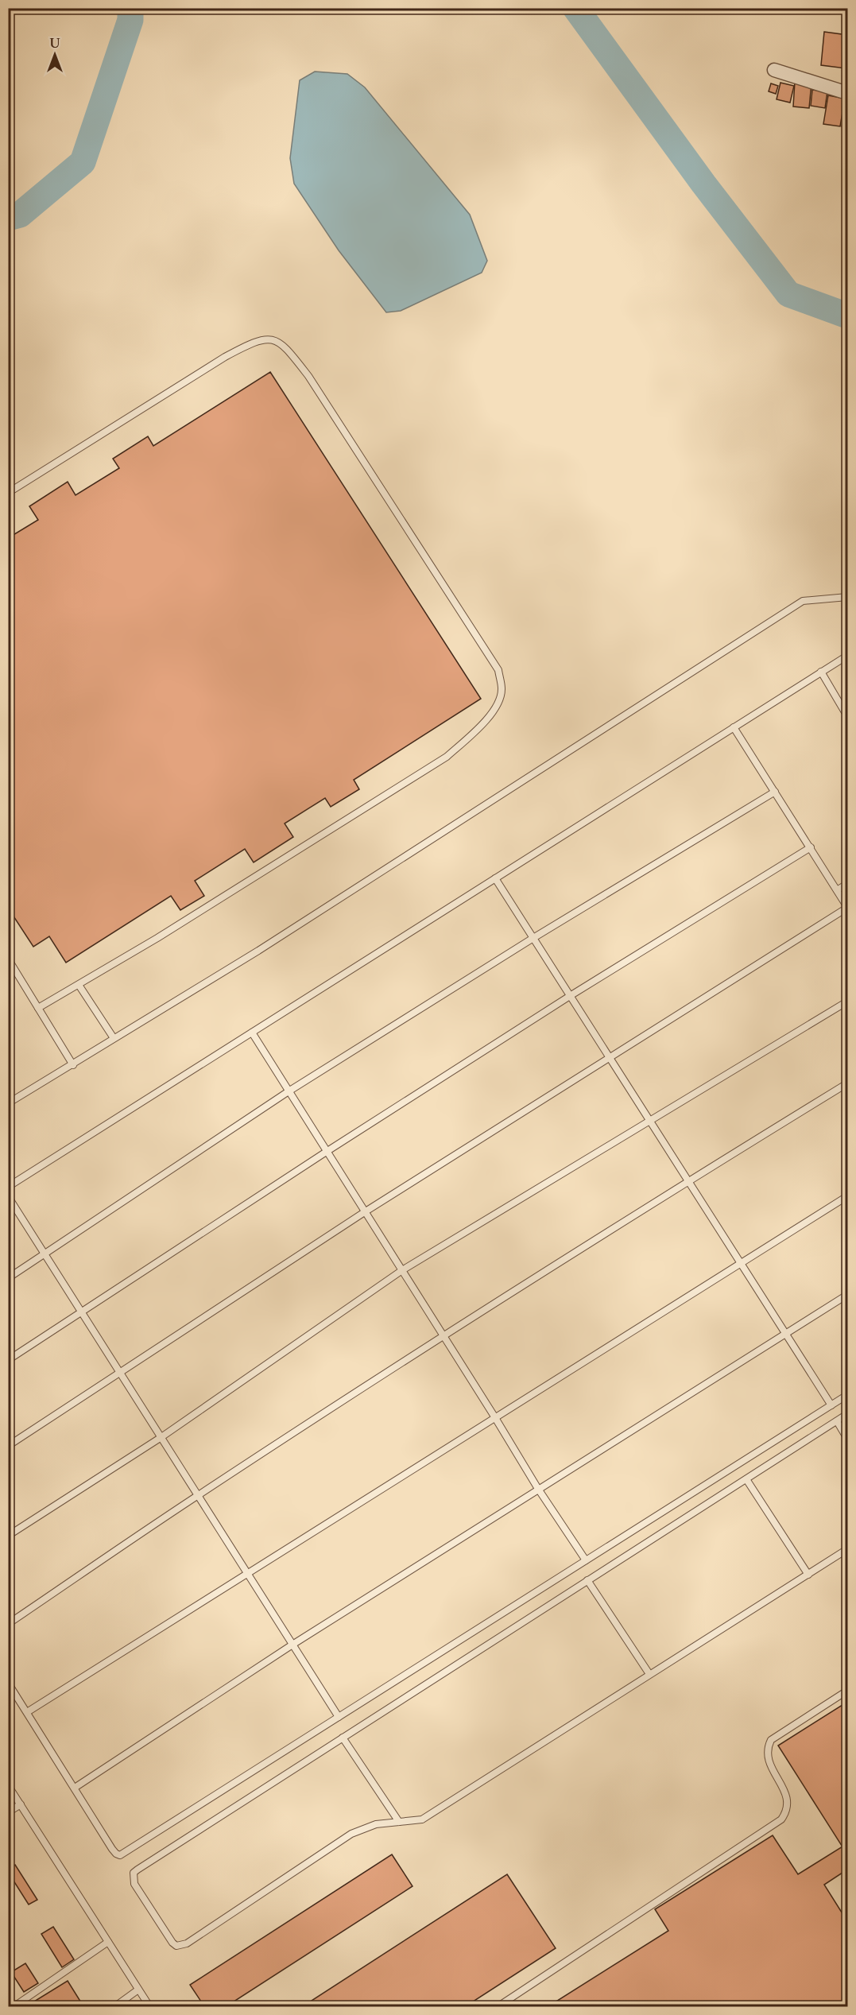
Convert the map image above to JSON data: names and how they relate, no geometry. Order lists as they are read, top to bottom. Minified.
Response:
{"north":"top"}
